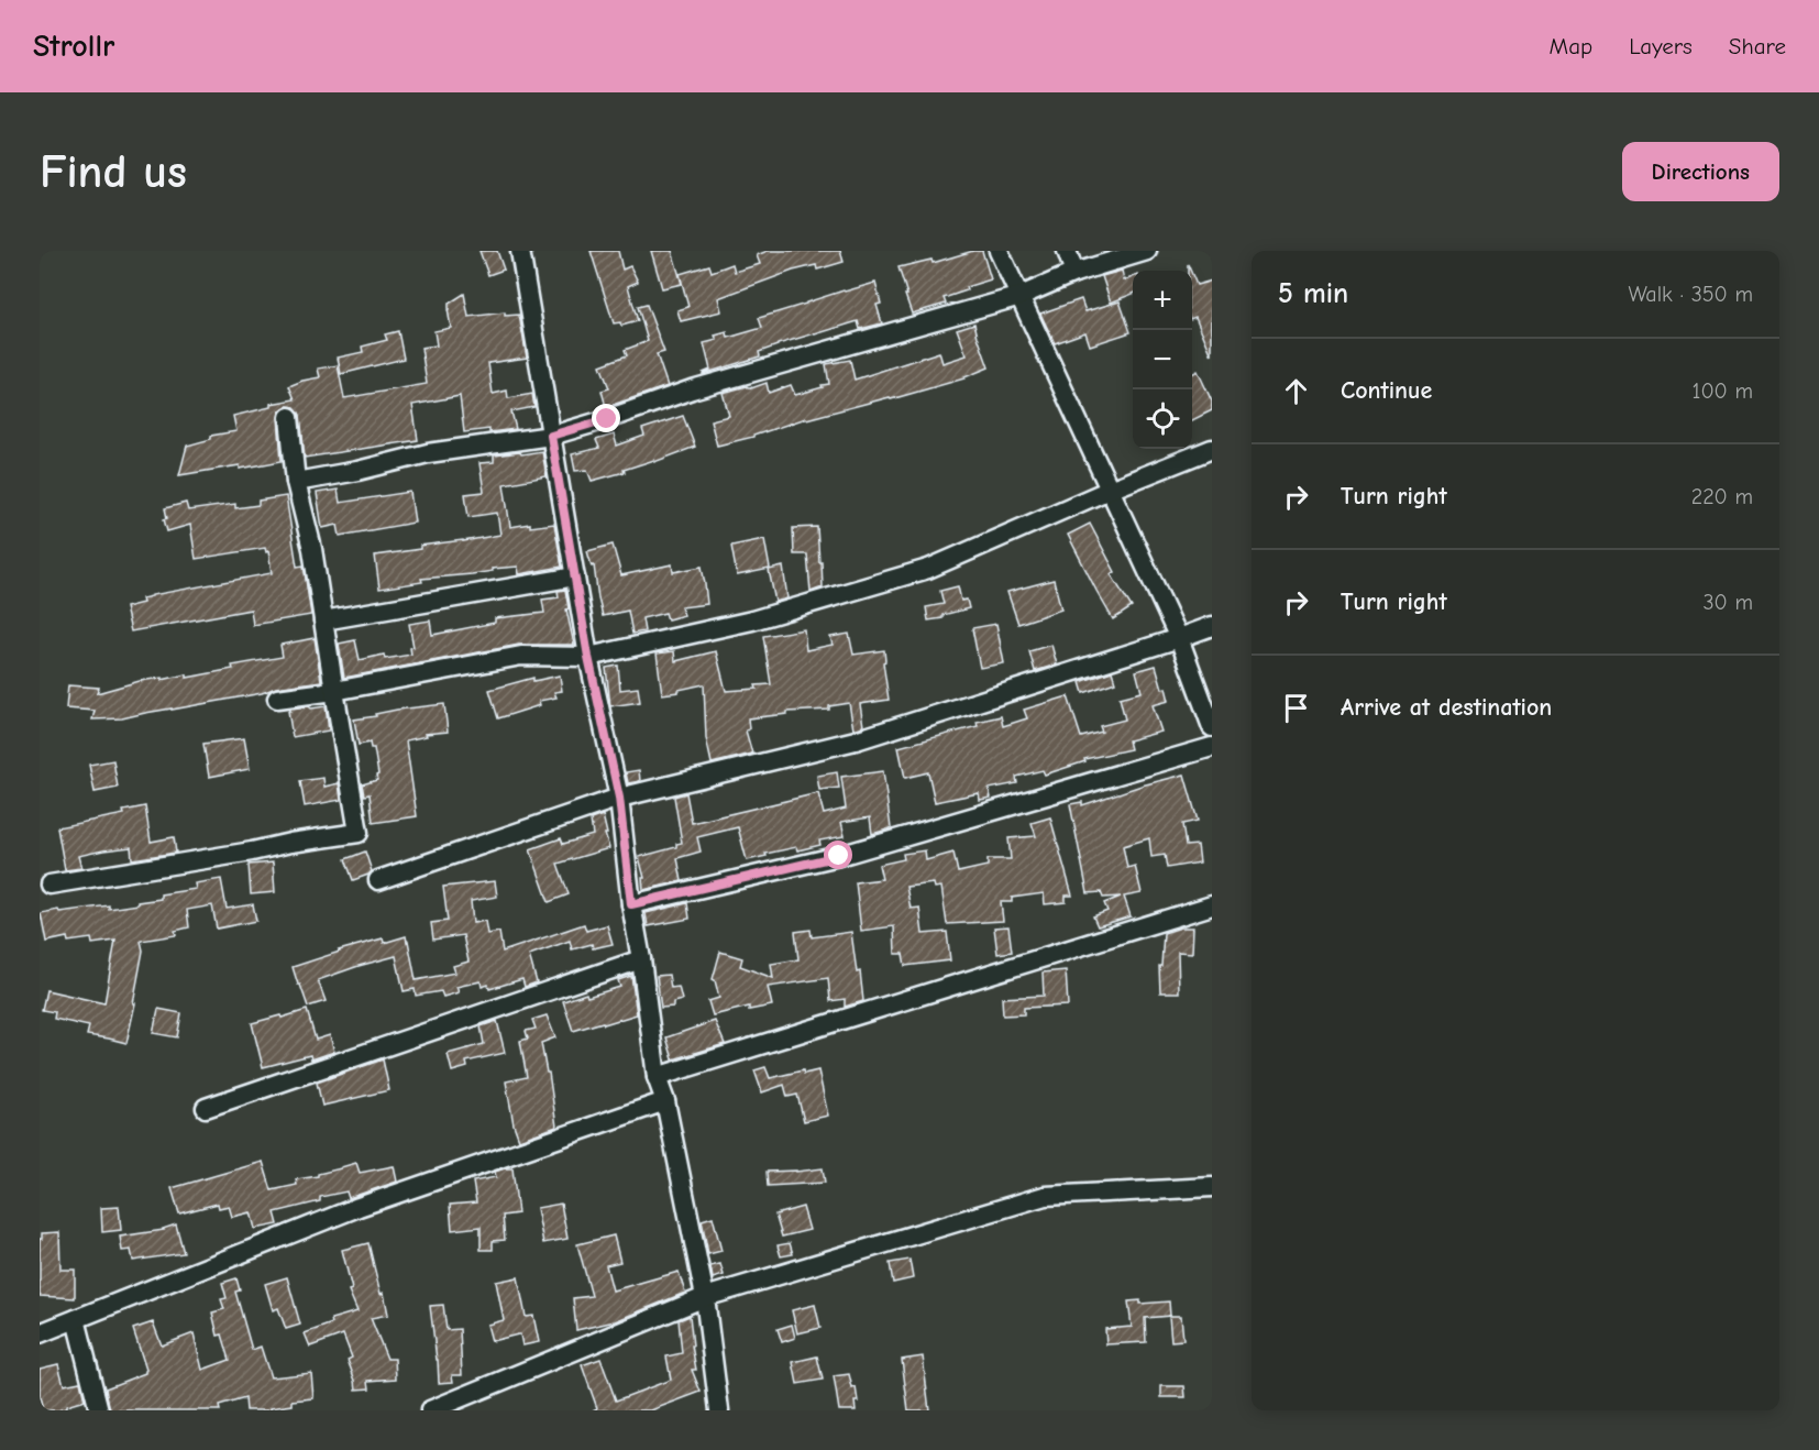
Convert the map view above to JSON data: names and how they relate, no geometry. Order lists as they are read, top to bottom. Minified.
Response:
{"page":{"header":"Strollr","nav":["Map","Layers","Share"],"buttons":"Directions","title":"Find us","heading":["5 min","Walk · 350 m"],"map_buttons":["+","−"],"list":[["Continue","100 m"],["Turn right","220 m"],["Turn right","30 m"],"Arrive at destination"]}}
